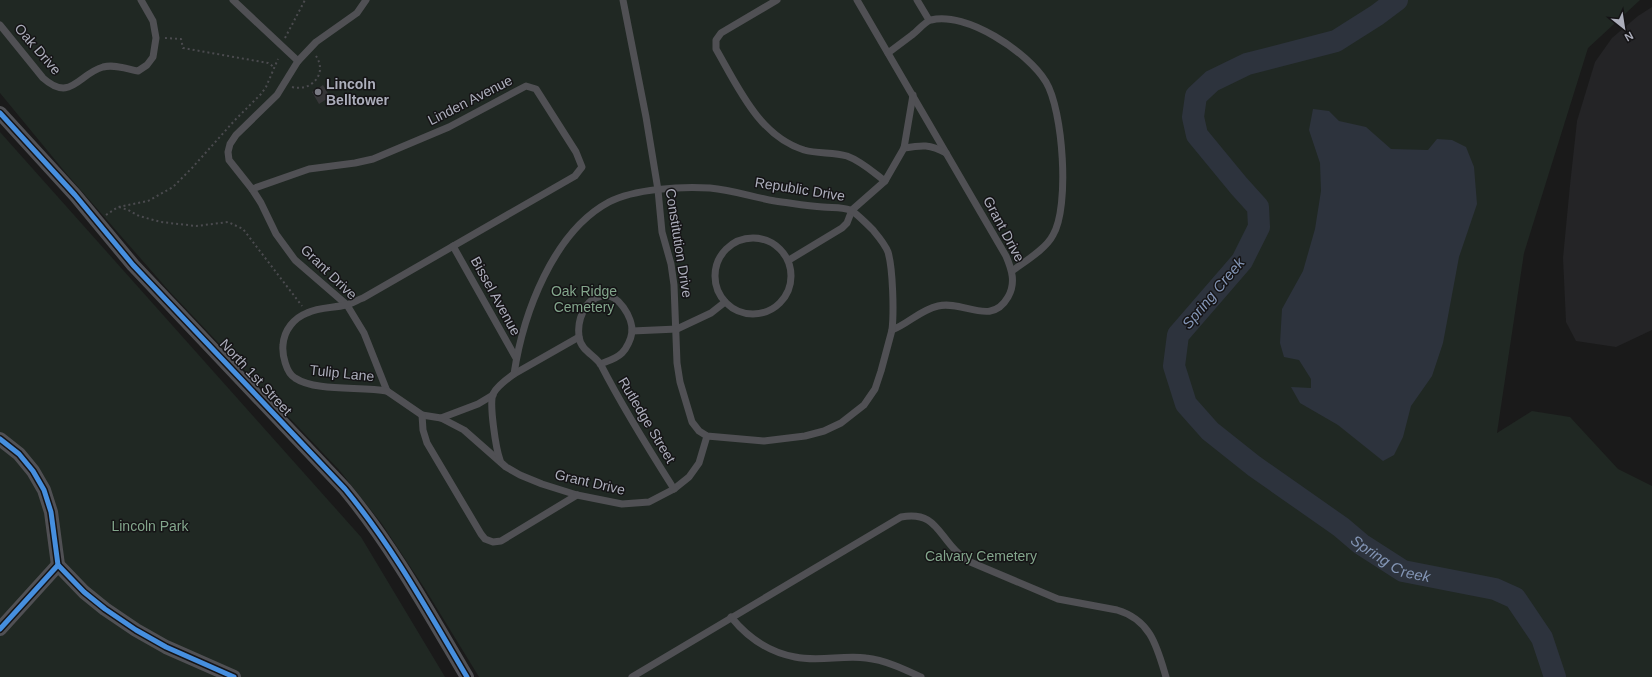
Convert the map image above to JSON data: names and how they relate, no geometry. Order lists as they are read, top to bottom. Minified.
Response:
{"streets":{"street":["North 1st Street"],"lane":["Oak Drive","Linden Avenue","Republic Drive","Grant Drive","Constitution Drive","Bissel Avenue","Tulip Lane","Rutledge Street"]},"crossings":[["Linden Avenue","Grant Drive"],["Linden Avenue","Bissel Avenue"],["Linden Avenue","Tulip Lane"],["Republic Drive","Grant Drive"],["Republic Drive","Constitution Drive"],["Republic Drive","Bissel Avenue"],["Grant Drive","Constitution Drive"],["Grant Drive","Tulip Lane"],["Grant Drive","Rutledge Street"]],"water":["Spring Creek"],"parks":["Oak Ridge Cemetery","Lincoln Park","Calvary Cemetery"],"places":["Lincoln Belltower"],"north":"bottom right"}
